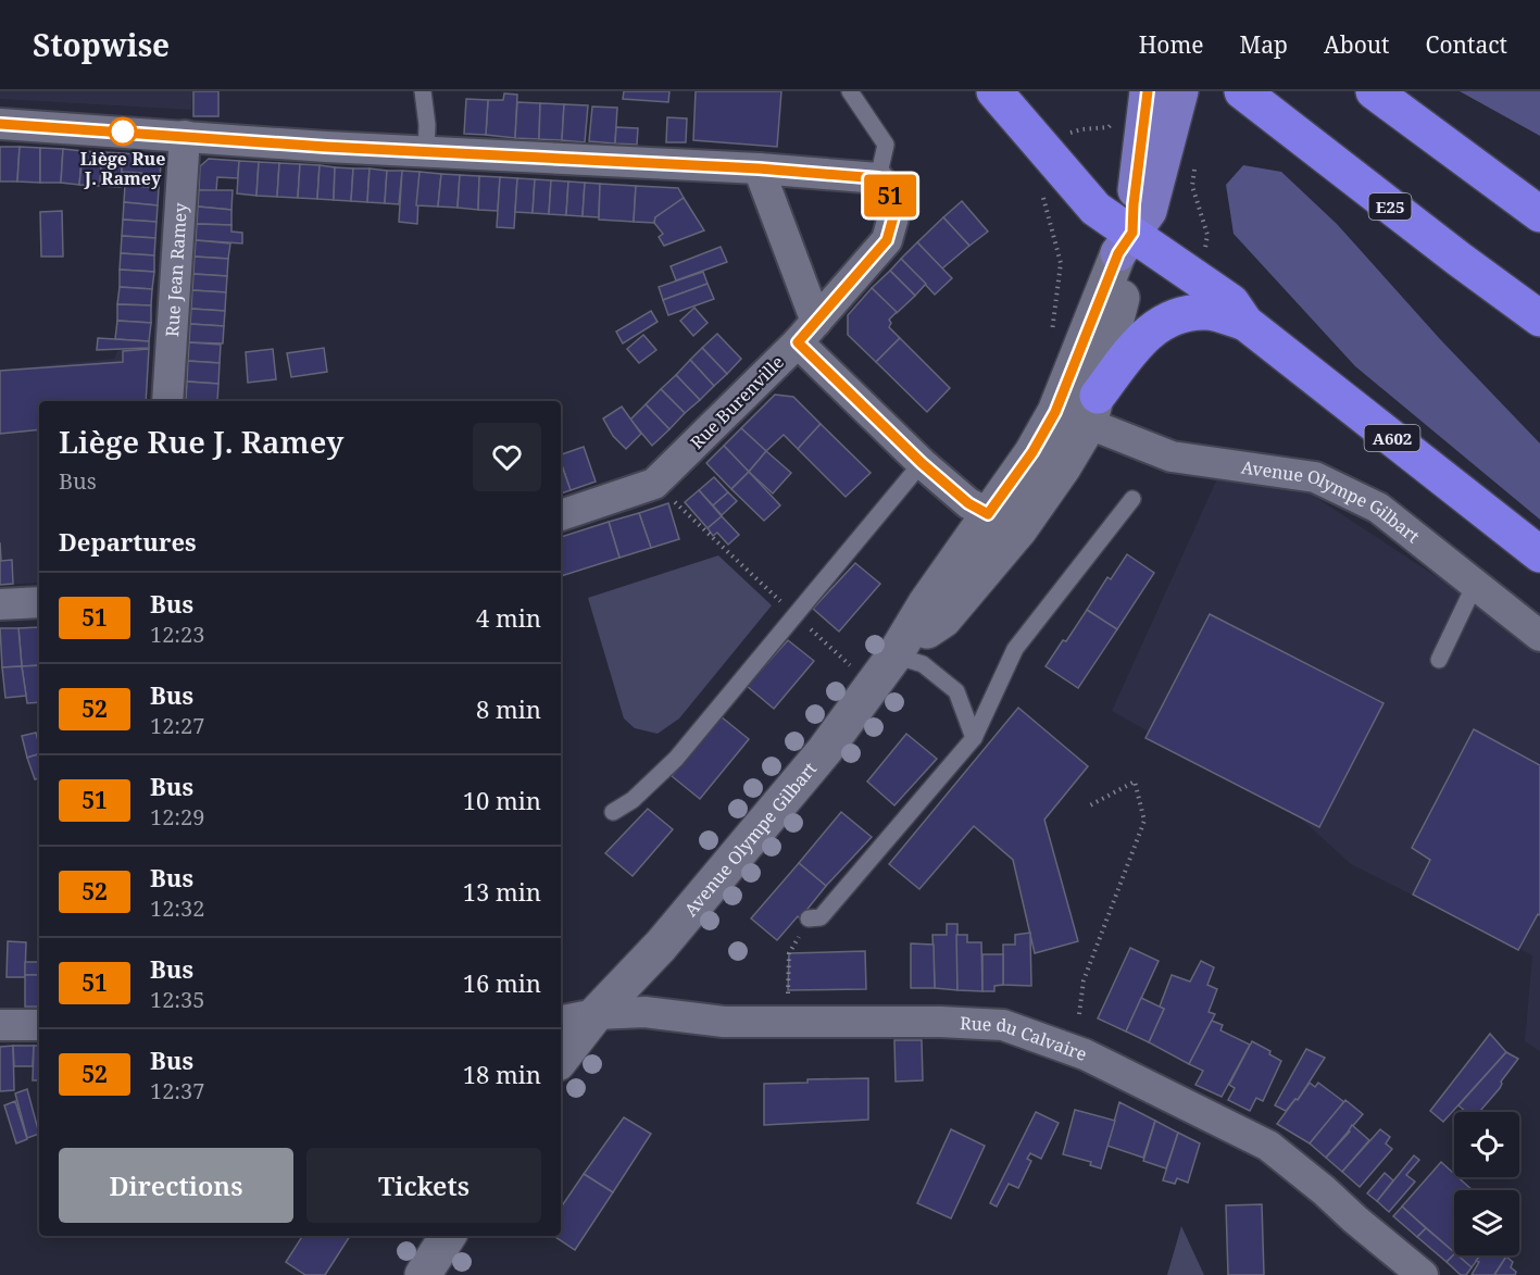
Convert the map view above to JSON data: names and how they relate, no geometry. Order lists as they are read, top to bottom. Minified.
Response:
{"streets":{"highway":["E25","A602"],"street":["Rue Jean Ramey","Rue Burenville","Avenue Olympe Gilbart","Rue du Calvaire"]},"crossings":[["A602","Avenue Olympe Gilbart"],["Avenue Olympe Gilbart","Rue du Calvaire"]],"places":["Liège Rue J. Ramey"],"lines":["bus line 51"],"page":{"header":"Stopwise","nav":["Home","Map","About","Contact"],"on_map":"51","heading":[["Liège Rue J. Ramey","Bus"],"Departures"],"list":[{"mark":"51","name":"Bus","note":"12:23","value":"4 min"},{"mark":"52","name":"Bus","note":"12:27","value":"8 min"},{"mark":"51","name":"Bus","note":"12:29","value":"10 min"},{"mark":"52","name":"Bus","note":"12:32","value":"13 min"},{"mark":"51","name":"Bus","note":"12:35","value":"16 min"},{"mark":"52","name":"Bus","note":"12:37","value":"18 min"}],"buttons":["Directions","Tickets"]}}
